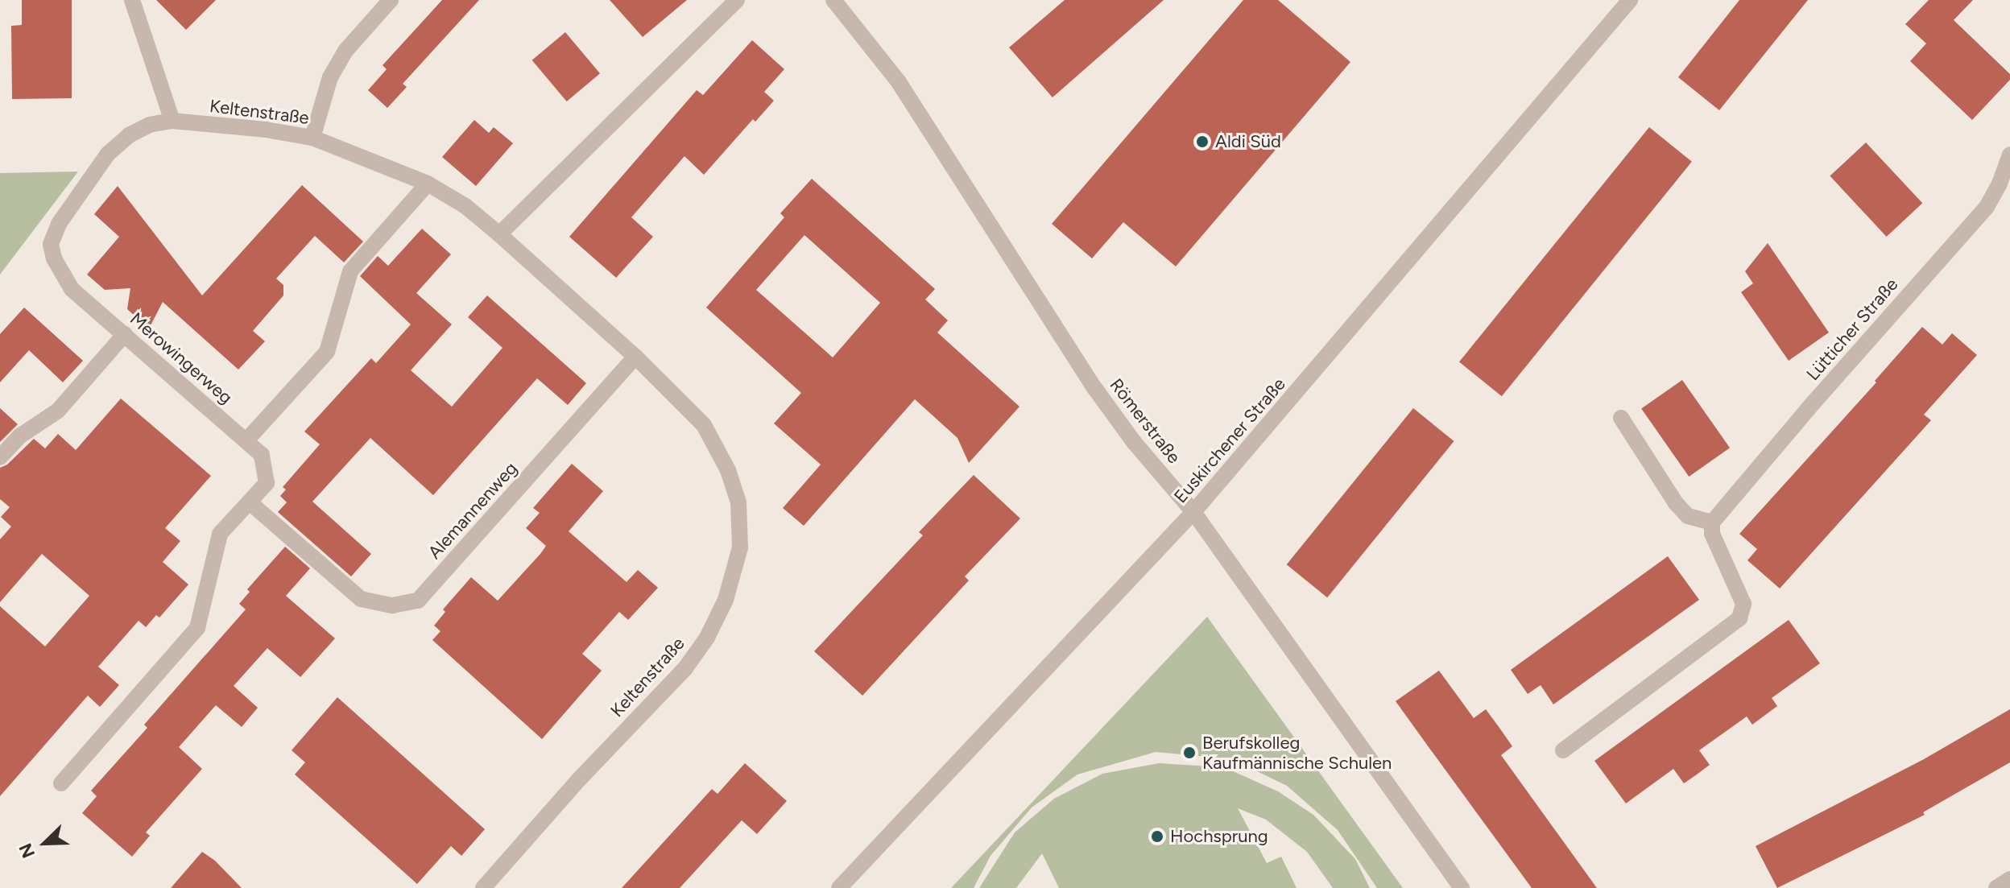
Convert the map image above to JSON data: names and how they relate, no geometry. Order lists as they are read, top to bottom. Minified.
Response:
{"streets":{"street":["Keltenstraße","Lütticher Straße","Merowingerweg","Römerstraße","Euskirchener Straße","Alemannenweg"]},"crossings":[["Keltenstraße","Merowingerweg"],["Keltenstraße","Alemannenweg"],["Merowingerweg","Alemannenweg"],["Römerstraße","Euskirchener Straße"]],"places":["Aldi Süd","Berufskolleg Kaufmännische Schulen","Hochsprung"],"north":"bottom left"}
